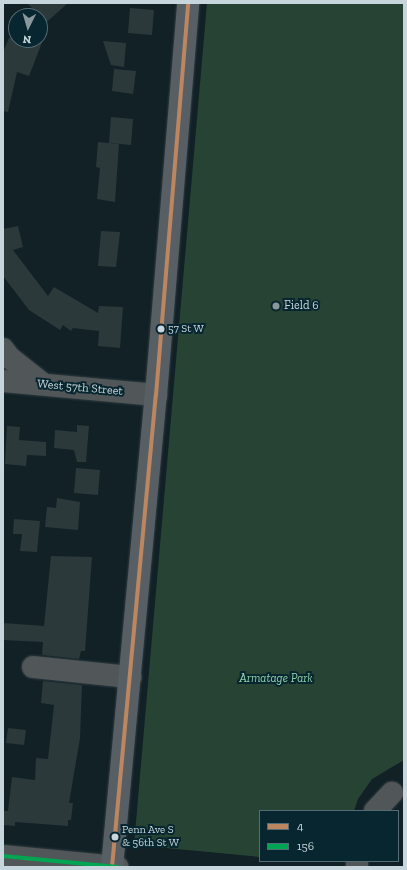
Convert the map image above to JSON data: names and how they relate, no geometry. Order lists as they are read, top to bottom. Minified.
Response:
{"streets":{"street":["West 57th Street"]},"parks":["Armatage Park"],"places":["Field 6","57 St W","Penn Ave S & 56th St W"],"lines":["transit line 4","transit line 156"],"legend":["4","156"],"north":"bottom"}
